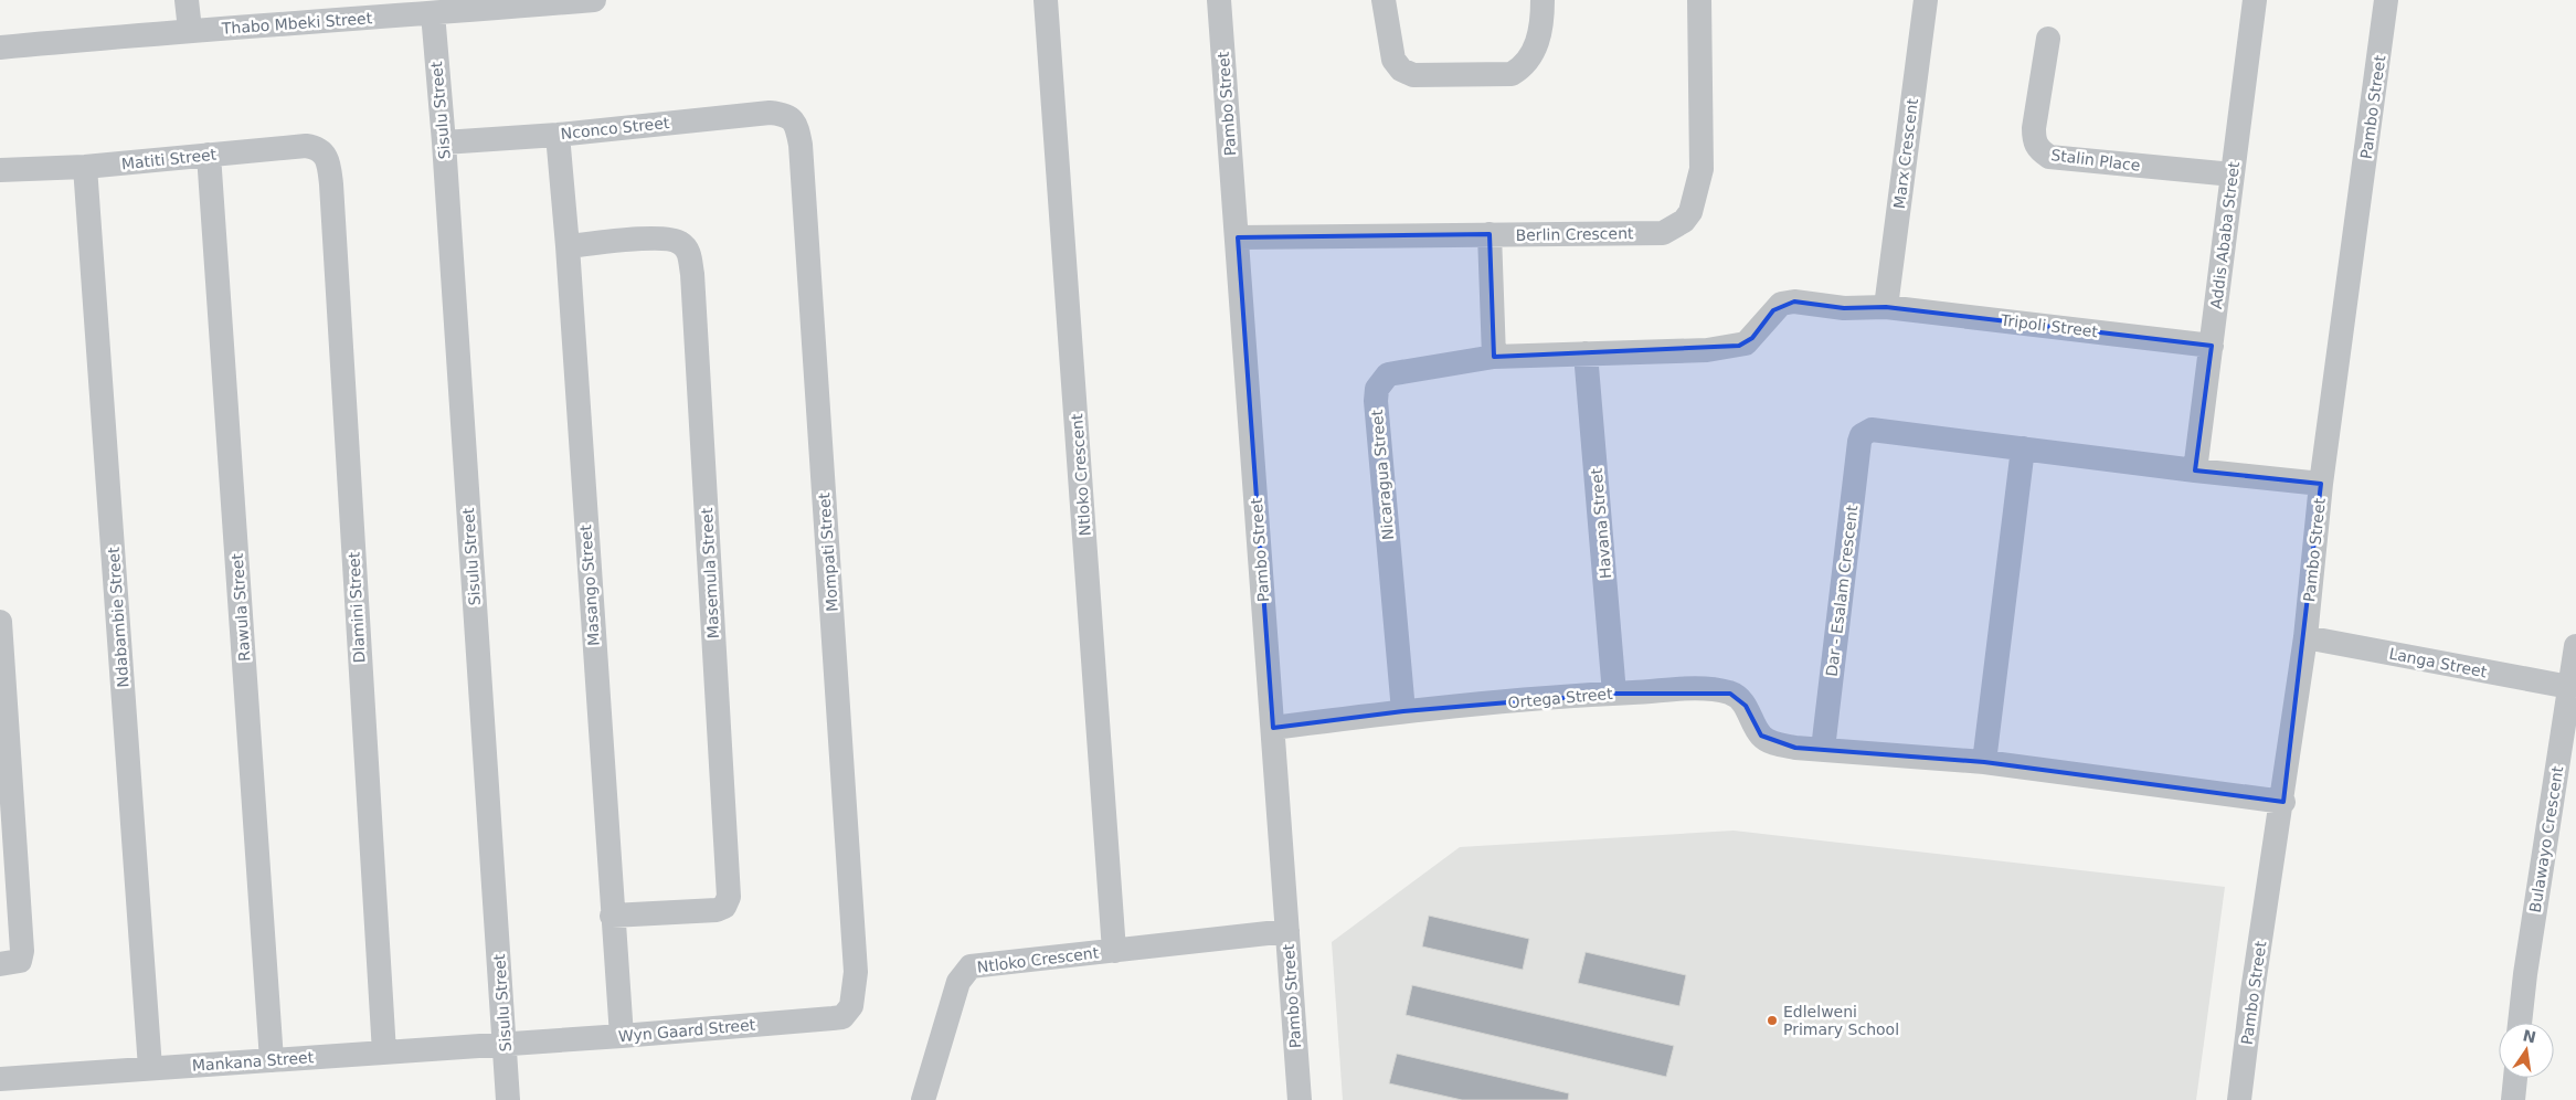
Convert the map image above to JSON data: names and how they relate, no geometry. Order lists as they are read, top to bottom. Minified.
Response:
{"streets":{"street":["Thabo Mbeki Street","Pambo Street","Sisulu Street","Nconco Street","Marx Crescent","Matiti Street","Stalin Place","Berlin Crescent","Addis Ababa Street","Tripoli Street","Ntloko Crescent","Nicaragua Street","Havana Street","Mompati Street","Masemula Street","Masango Street","Dar - Esalam Crescent","Rawula Street","Dlamini Street","Ndabambie Street","Langa Street","Ortega Street","Bulawayo Crescent","Wyn Gaard Street","Mankana Street"]},"crossings":[["Thabo Mbeki Street","Sisulu Street"],["Pambo Street","Berlin Crescent"],["Pambo Street","Ntloko Crescent"],["Pambo Street","Dar - Esalam Crescent"],["Pambo Street","Langa Street"],["Pambo Street","Ortega Street"],["Sisulu Street","Nconco Street"],["Sisulu Street","Wyn Gaard Street"],["Sisulu Street","Mankana Street"],["Nconco Street","Mompati Street"],["Nconco Street","Masango Street"],["Marx Crescent","Tripoli Street"],["Matiti Street","Rawula Street"],["Matiti Street","Dlamini Street"],["Matiti Street","Ndabambie Street"],["Stalin Place","Addis Ababa Street"],["Addis Ababa Street","Tripoli Street"],["Addis Ababa Street","Dar - Esalam Crescent"],["Tripoli Street","Nicaragua Street"],["Tripoli Street","Havana Street"],["Nicaragua Street","Havana Street"],["Nicaragua Street","Ortega Street"],["Havana Street","Ortega Street"],["Mompati Street","Wyn Gaard Street"],["Masemula Street","Masango Street"],["Masango Street","Wyn Gaard Street"],["Dar - Esalam Crescent","Ortega Street"],["Rawula Street","Mankana Street"],["Dlamini Street","Mankana Street"],["Ndabambie Street","Mankana Street"],["Langa Street","Bulawayo Crescent"],["Wyn Gaard Street","Mankana Street"]],"places":["Edlelweni Primary School"],"north":"top"}
